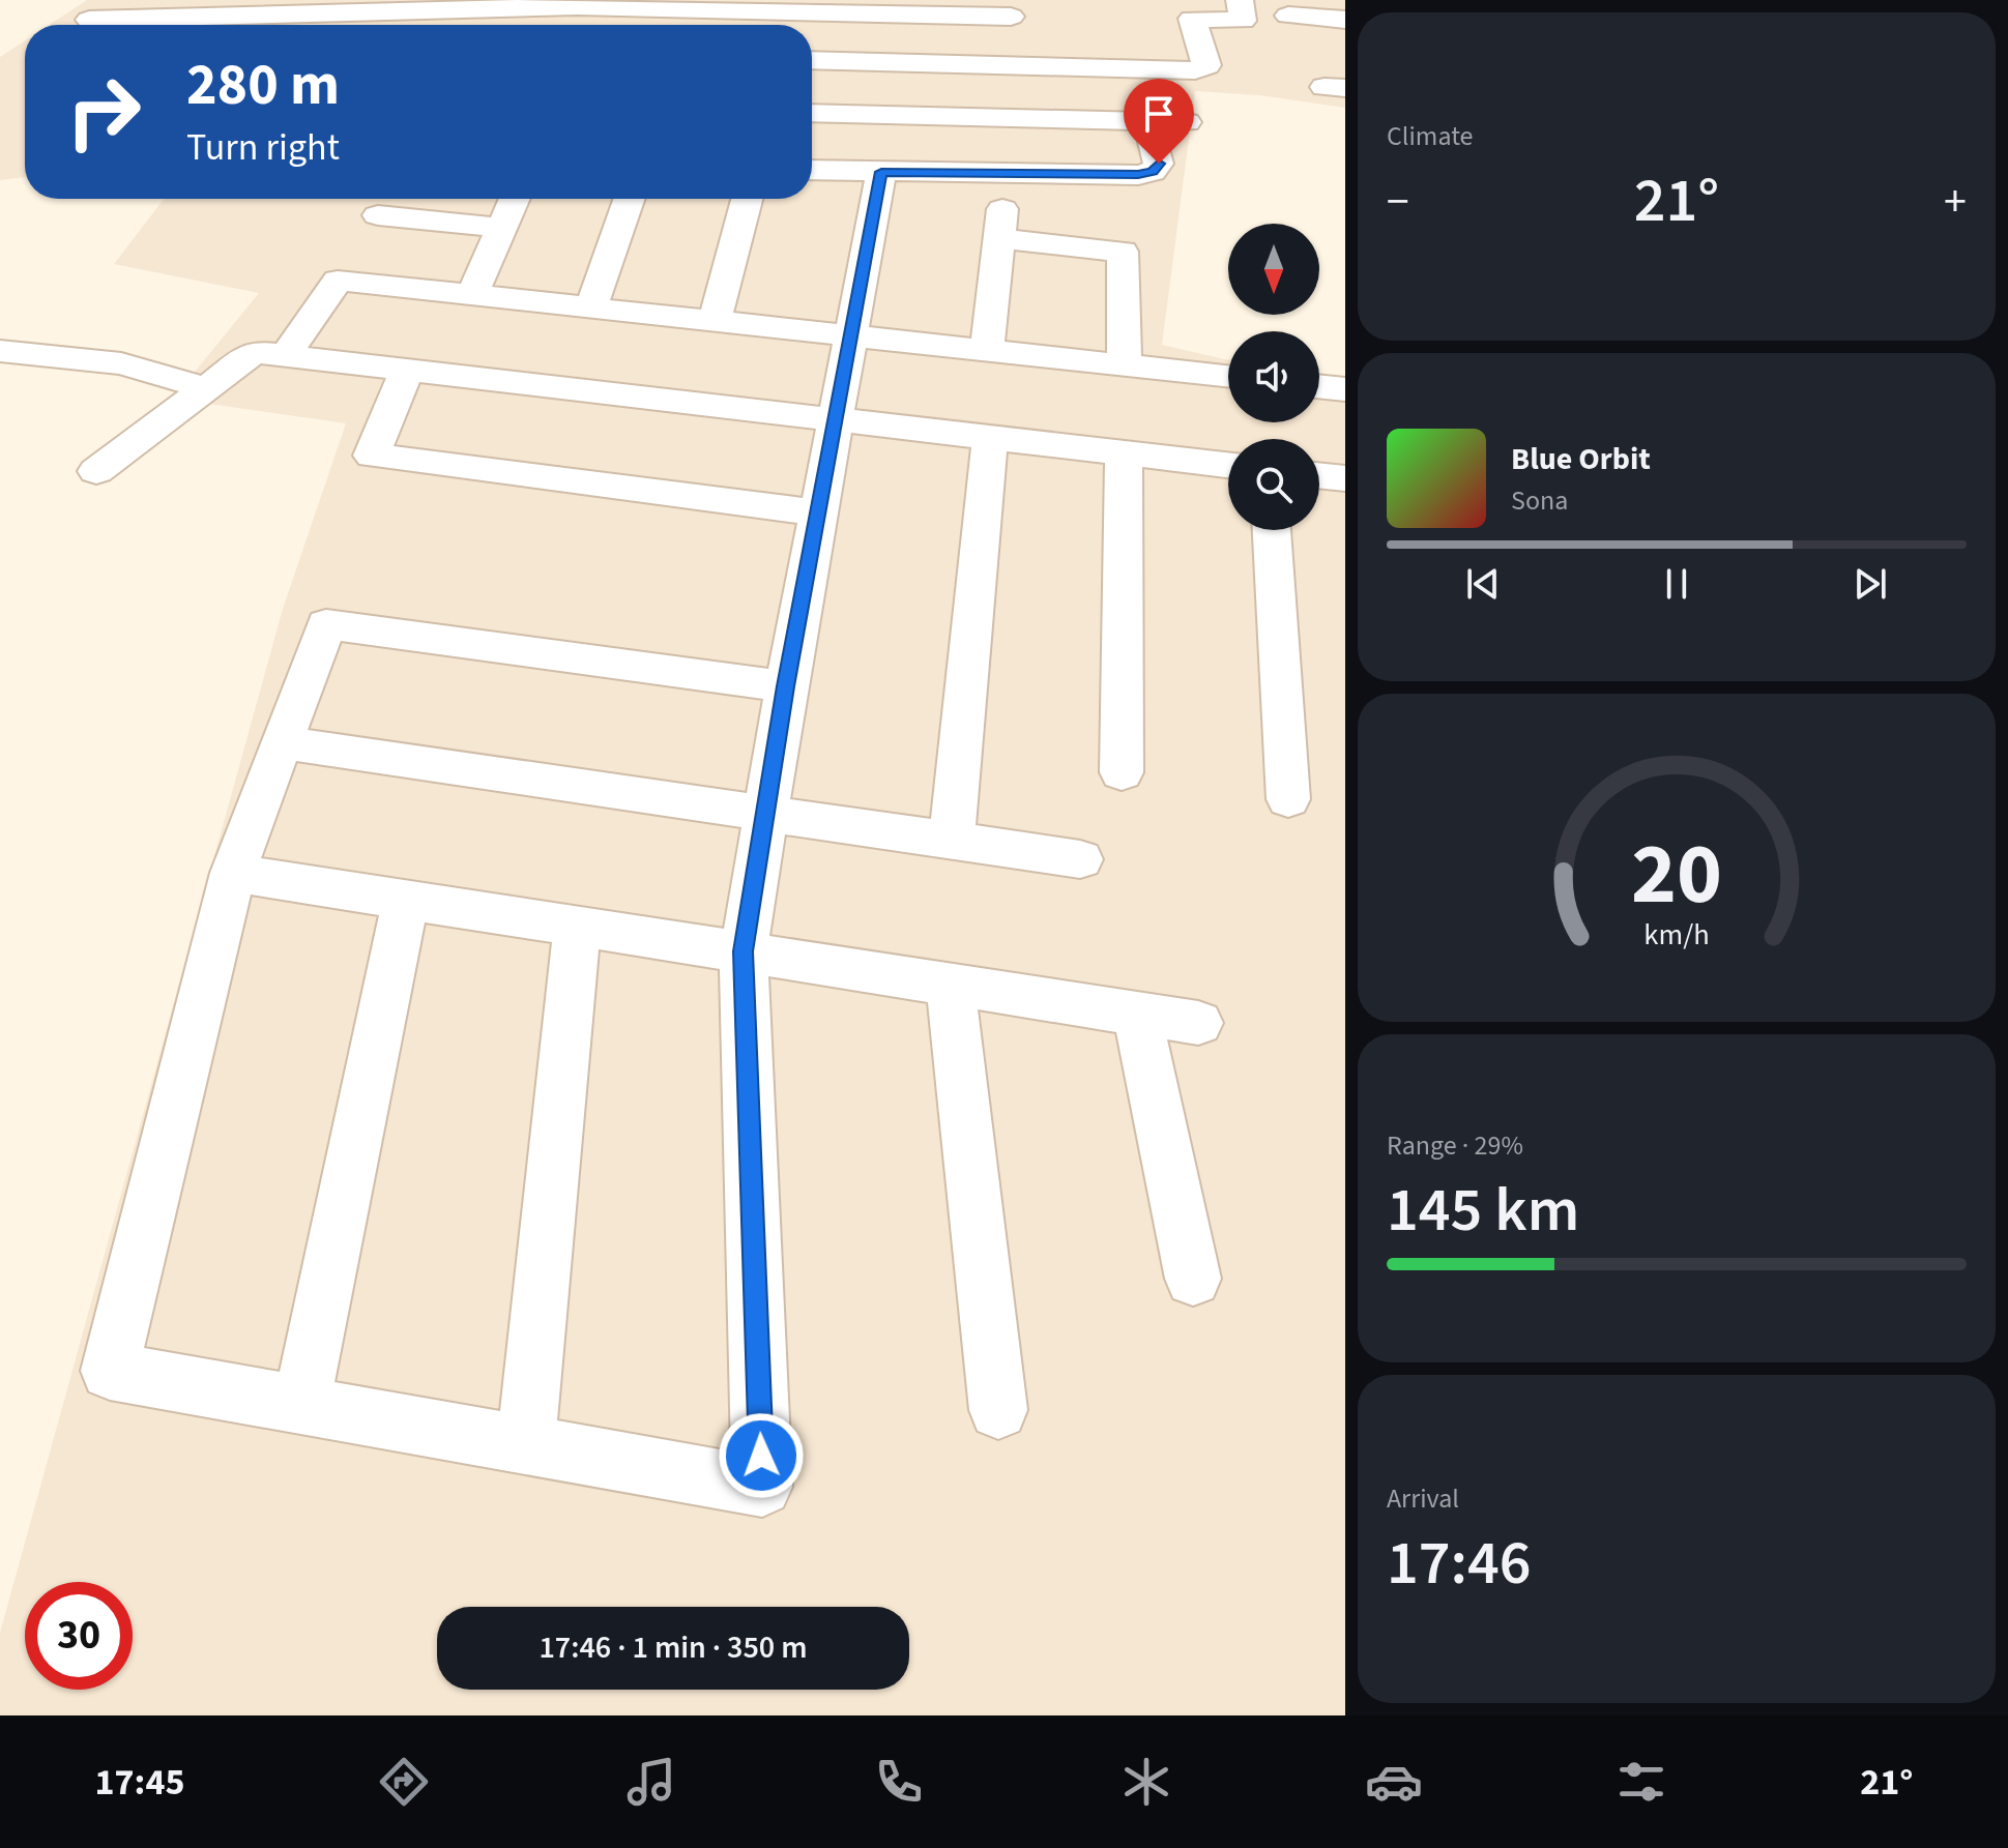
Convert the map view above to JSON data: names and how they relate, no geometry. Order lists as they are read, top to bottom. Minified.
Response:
{"north":"bottom","page":{"tile":["Climate",["Range · 29%","145 km"],["Arrival","17:46"]],"turn":["280 m","Turn right"],"heat":["−","21°","+"],"song":["Blue Orbit","Sona"],"limit":"30","trip":"17:46 · 1 min · 350 m","tabs":["17:45","21°"],"gauge":["20","km/h"]}}
